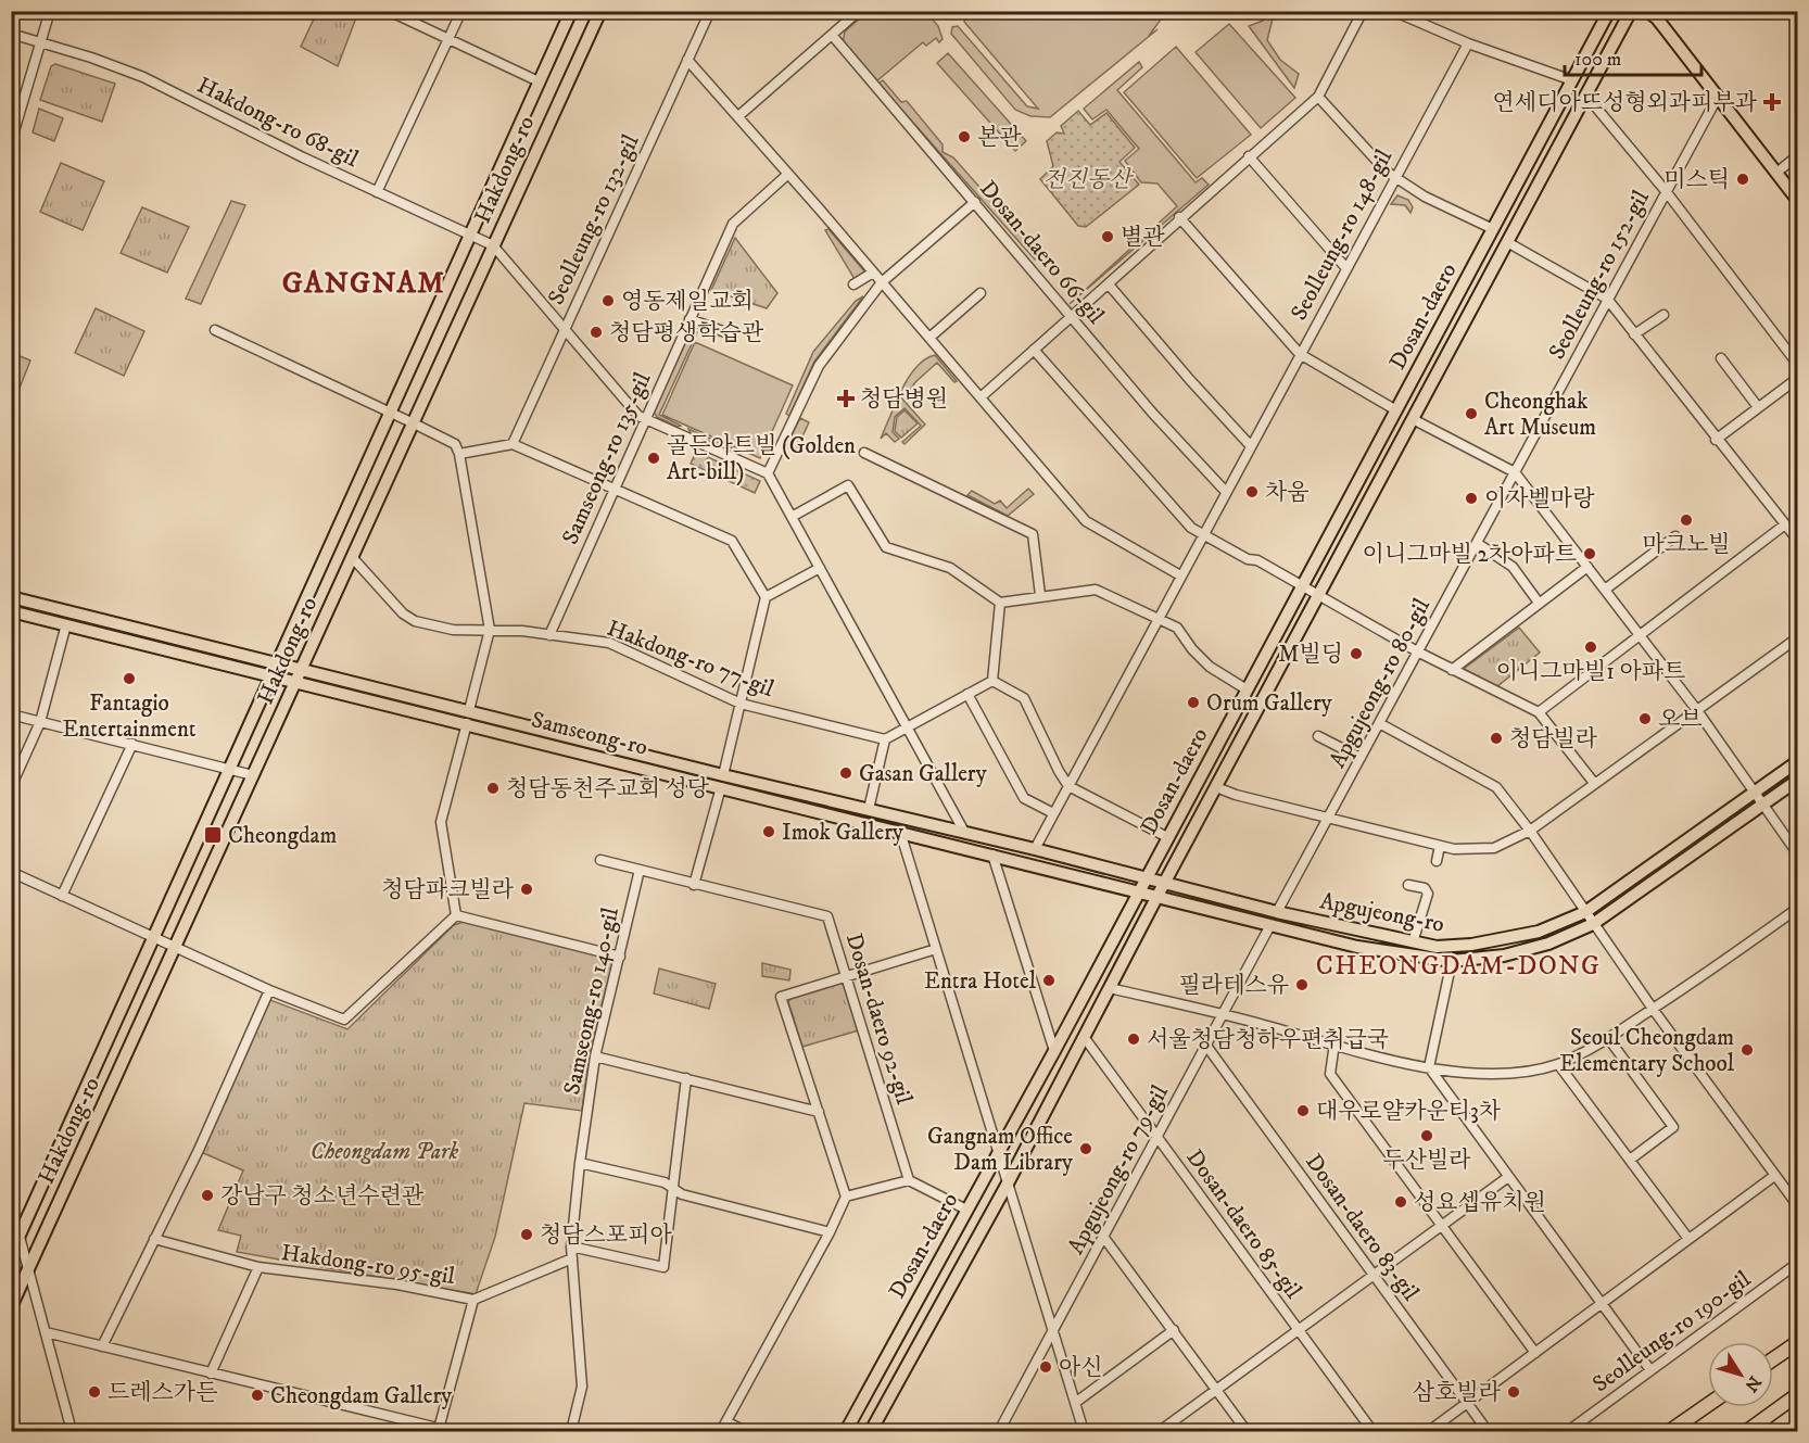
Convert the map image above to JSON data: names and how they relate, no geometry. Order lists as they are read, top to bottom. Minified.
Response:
{"streets":{"main road":["Hakdong-ro","Dosan-daero","Samseong-ro","Apgujeong-ro"],"street":["Hakdong-ro 68-gil","Seolleung-ro 132-gil","Seolleung-ro 148-gil","Dosan-daero 66-gil","Seolleung-ro 152-gil","Samseong-ro 135-gil","Hakdong-ro 77-gil","Apgujeong-ro 80-gil","Samseong-ro 140-gil","Dosan-daero 92-gil","Apgujeong-ro 79-gil","Dosan-daero 85-gil","Dosan-daero 83-gil","Hakdong-ro 95-gil","Seolleung-ro 190-gil"]},"crossings":[["Hakdong-ro 68-gil","Hakdong-ro"],["Hakdong-ro","Hakdong-ro 77-gil"],["Hakdong-ro","Samseong-ro"],["Seolleung-ro 148-gil","Dosan-daero 66-gil"],["Seolleung-ro 148-gil","Samseong-ro"],["Seolleung-ro 152-gil","Apgujeong-ro 80-gil"],["Dosan-daero","Samseong-ro"],["Dosan-daero","Apgujeong-ro"],["Dosan-daero","Dosan-daero 85-gil"],["Samseong-ro 135-gil","Hakdong-ro 77-gil"],["Apgujeong-ro 80-gil","Apgujeong-ro"],["Samseong-ro","Apgujeong-ro"],["Apgujeong-ro","Apgujeong-ro 79-gil"],["Samseong-ro 140-gil","Dosan-daero 92-gil"],["Samseong-ro 140-gil","Hakdong-ro 95-gil"],["Apgujeong-ro 79-gil","Dosan-daero 85-gil"],["Apgujeong-ro 79-gil","Dosan-daero 83-gil"]],"districts":["GANGNAM","CHEONGDAM-DONG"],"parks":["전진동산","Cheongdam Park"],"places":{"health":["연세디아뜨성형외과피부과","청담병원"],"other":["본관","미스틱","별관","영동제일교회","청담평생학습관","Cheonghak Art Museum","골든아트빌 (Golden Art-bill)","차움","이자벨마랑","마크노빌","이니그마빌 2차아파트","이니그마빌1 아파트","M빌딩","Fantagio Entertainment","Orum Gallery","오브","청담빌라","Gasan Gallery","청담동천주교회 성당","Imok Gallery","청담파크빌라","Entra Hotel","필라테스유","서울청담청하우편취급국","Seoul Cheongdam Elementary School","대우로얄카운티3차","두산빌라","Gangnam Office Dam Library","강남구 청소년수련관","성요셉유치원","청담스포피아","아신","드레스가든","삼호빌라","Cheongdam Gallery"],"transit":["Cheongdam"]},"scale_bar":"100 m","north":"bottom right"}
